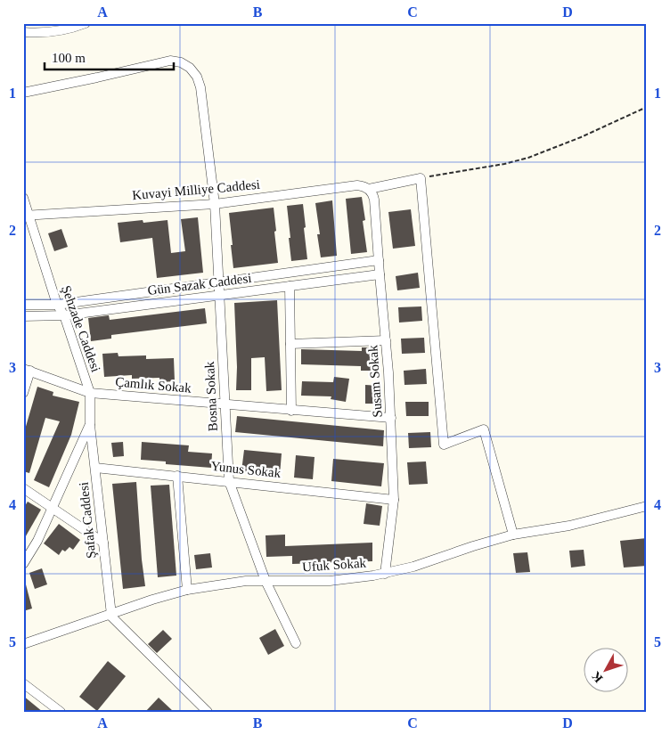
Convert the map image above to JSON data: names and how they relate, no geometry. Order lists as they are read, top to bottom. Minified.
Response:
{"streets":{"street":["Kuvayi Milliye Caddesi","Gün Sazak Caddesi","Şehzade Caddesi","Susam Sokak","Çamlık Sokak","Bosna Sokak","Yunus Sokak","Şafak Caddesi","Ufuk Sokak"]},"crossings":[["Kuvayi Milliye Caddesi","Şehzade Caddesi"],["Kuvayi Milliye Caddesi","Susam Sokak"],["Kuvayi Milliye Caddesi","Bosna Sokak"],["Gün Sazak Caddesi","Şehzade Caddesi"],["Gün Sazak Caddesi","Susam Sokak"],["Gün Sazak Caddesi","Bosna Sokak"],["Şehzade Caddesi","Çamlık Sokak"],["Şehzade Caddesi","Şafak Caddesi"],["Susam Sokak","Çamlık Sokak"],["Susam Sokak","Yunus Sokak"],["Susam Sokak","Ufuk Sokak"],["Çamlık Sokak","Bosna Sokak"],["Bosna Sokak","Yunus Sokak"],["Bosna Sokak","Ufuk Sokak"],["Yunus Sokak","Şafak Caddesi"],["Şafak Caddesi","Ufuk Sokak"]],"scale_bar":"100 m","north":"bottom left","grid":{"columns":["A","B","C","D"],"rows":["1","2","3","4","5"]}}
